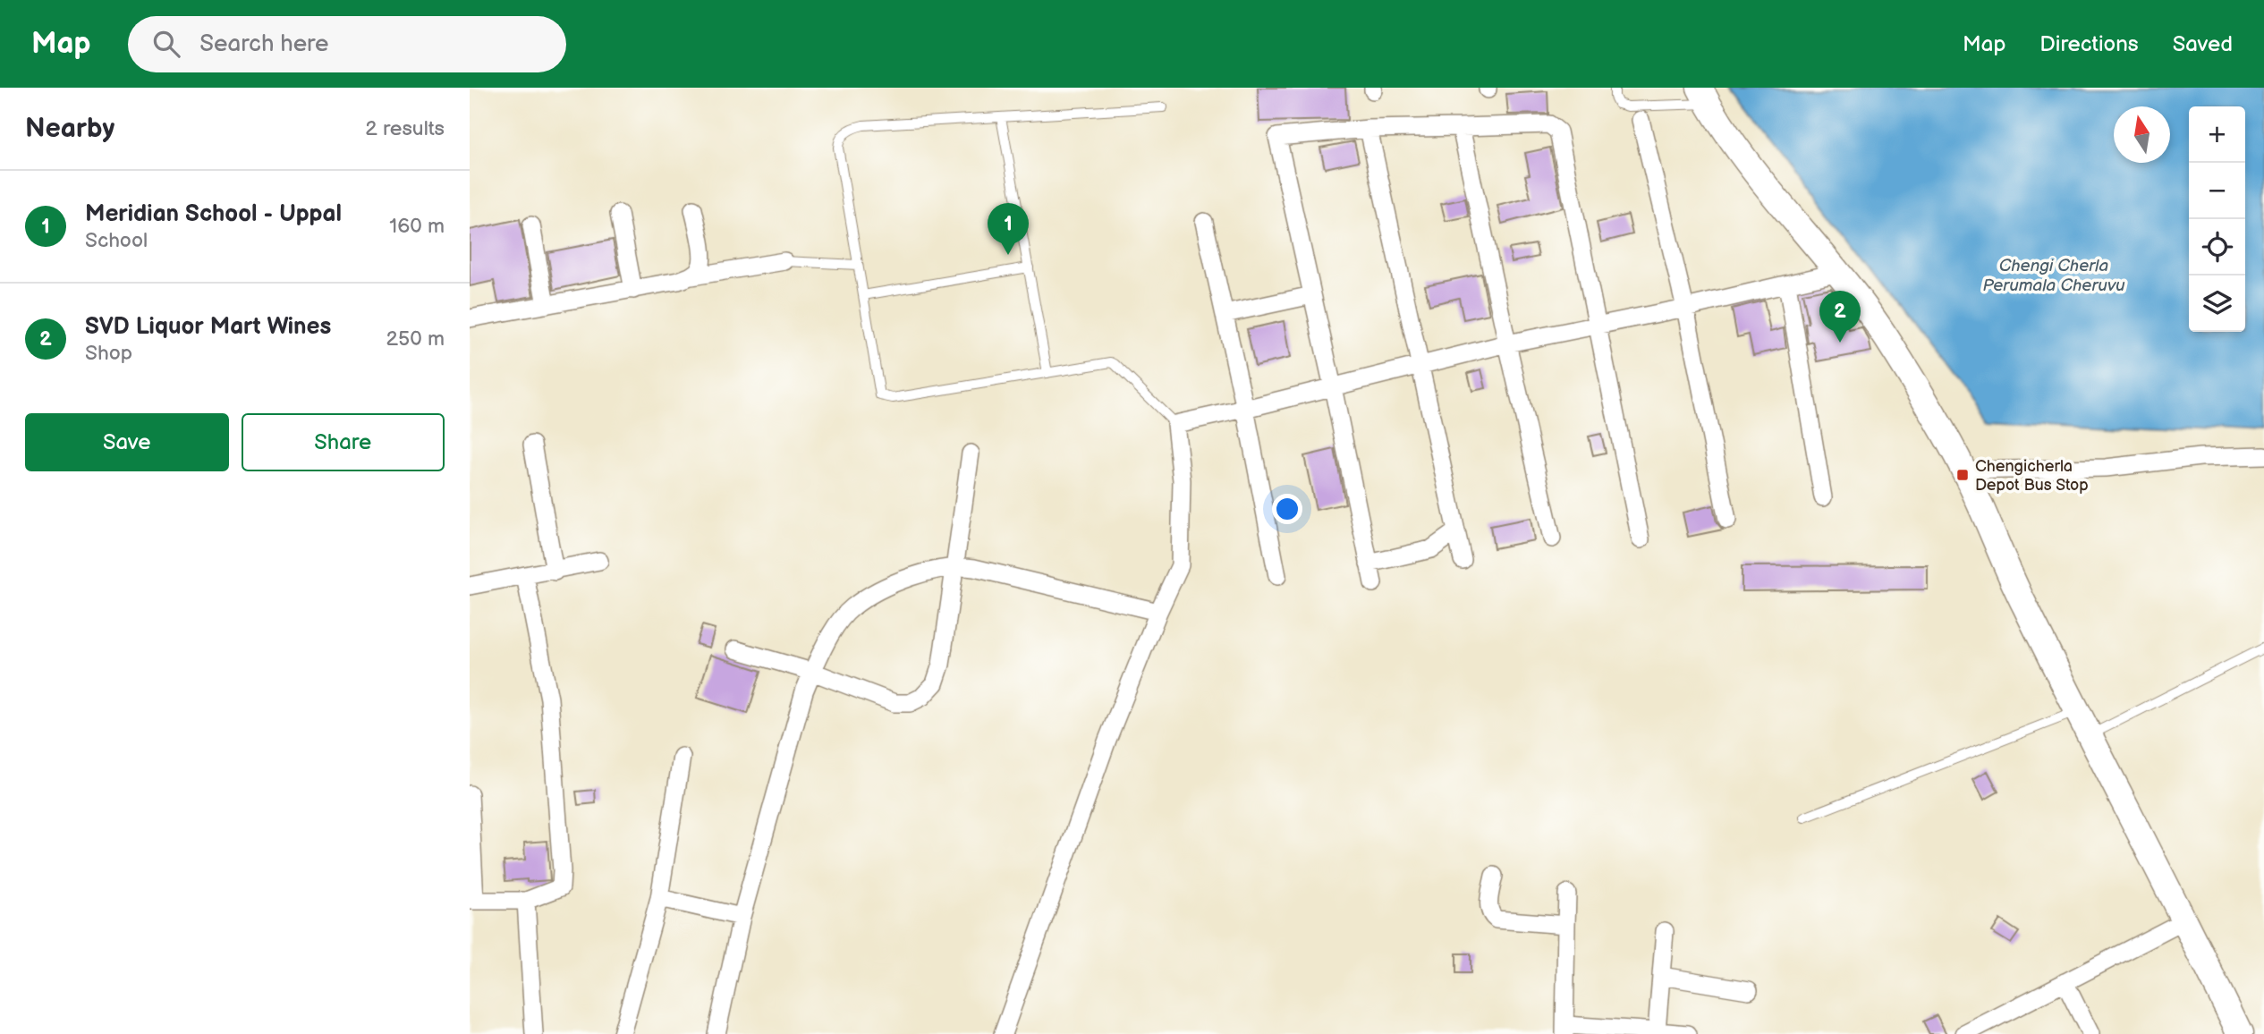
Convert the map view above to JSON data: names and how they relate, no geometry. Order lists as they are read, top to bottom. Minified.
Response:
{"water":["Chengi Cherla Perumala Cheruvu"],"places":{"transit":["Chengicherla Depot Bus Stop"]},"north":"top","page":{"header":"Map","search":"Search here","nav":["Map","Directions","Saved"],"heading":["Nearby","2 results"],"map_buttons":["+","−"],"list":[{"mark":"1","name":"Meridian School - Uppal","note":"School","value":"160 m"},{"mark":"2","name":"SVD Liquor Mart Wines","note":"Shop","value":"250 m"}],"pins":["1","2"],"buttons":["Save","Share"]}}
